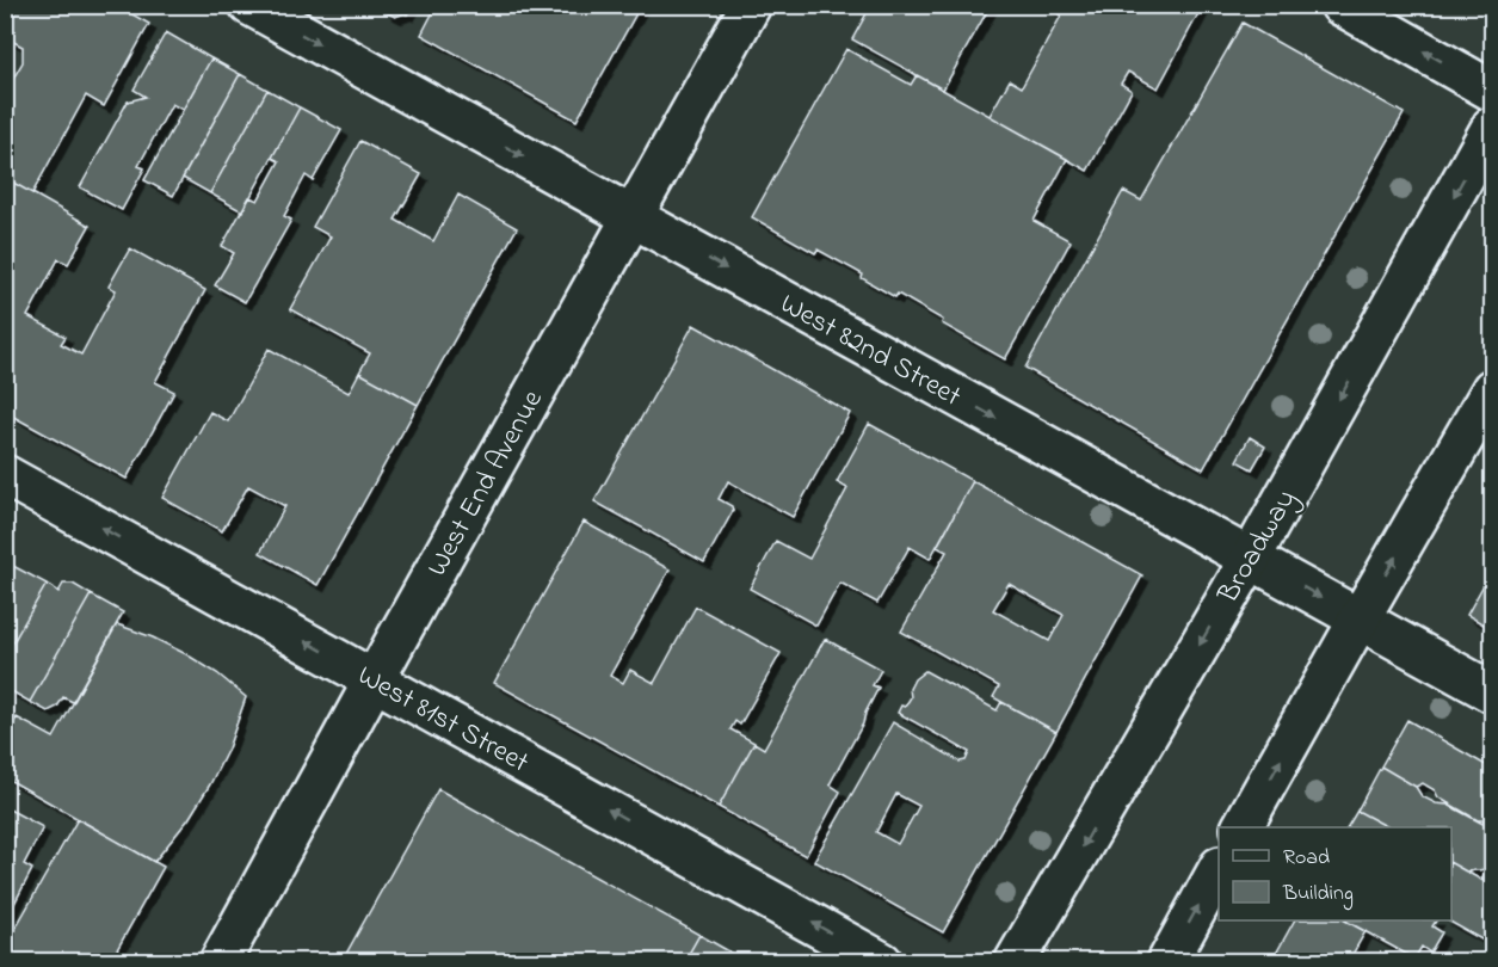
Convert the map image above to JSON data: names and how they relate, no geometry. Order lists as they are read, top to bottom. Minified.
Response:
{"streets":{"street":["West 82nd Street","West End Avenue","Broadway","West 81st Street"]},"crossings":[["West 82nd Street","West End Avenue"],["West 82nd Street","Broadway"],["West End Avenue","West 81st Street"]],"one_way":["West 82nd Street","West 81st Street"],"legend":["Road","Building"]}
